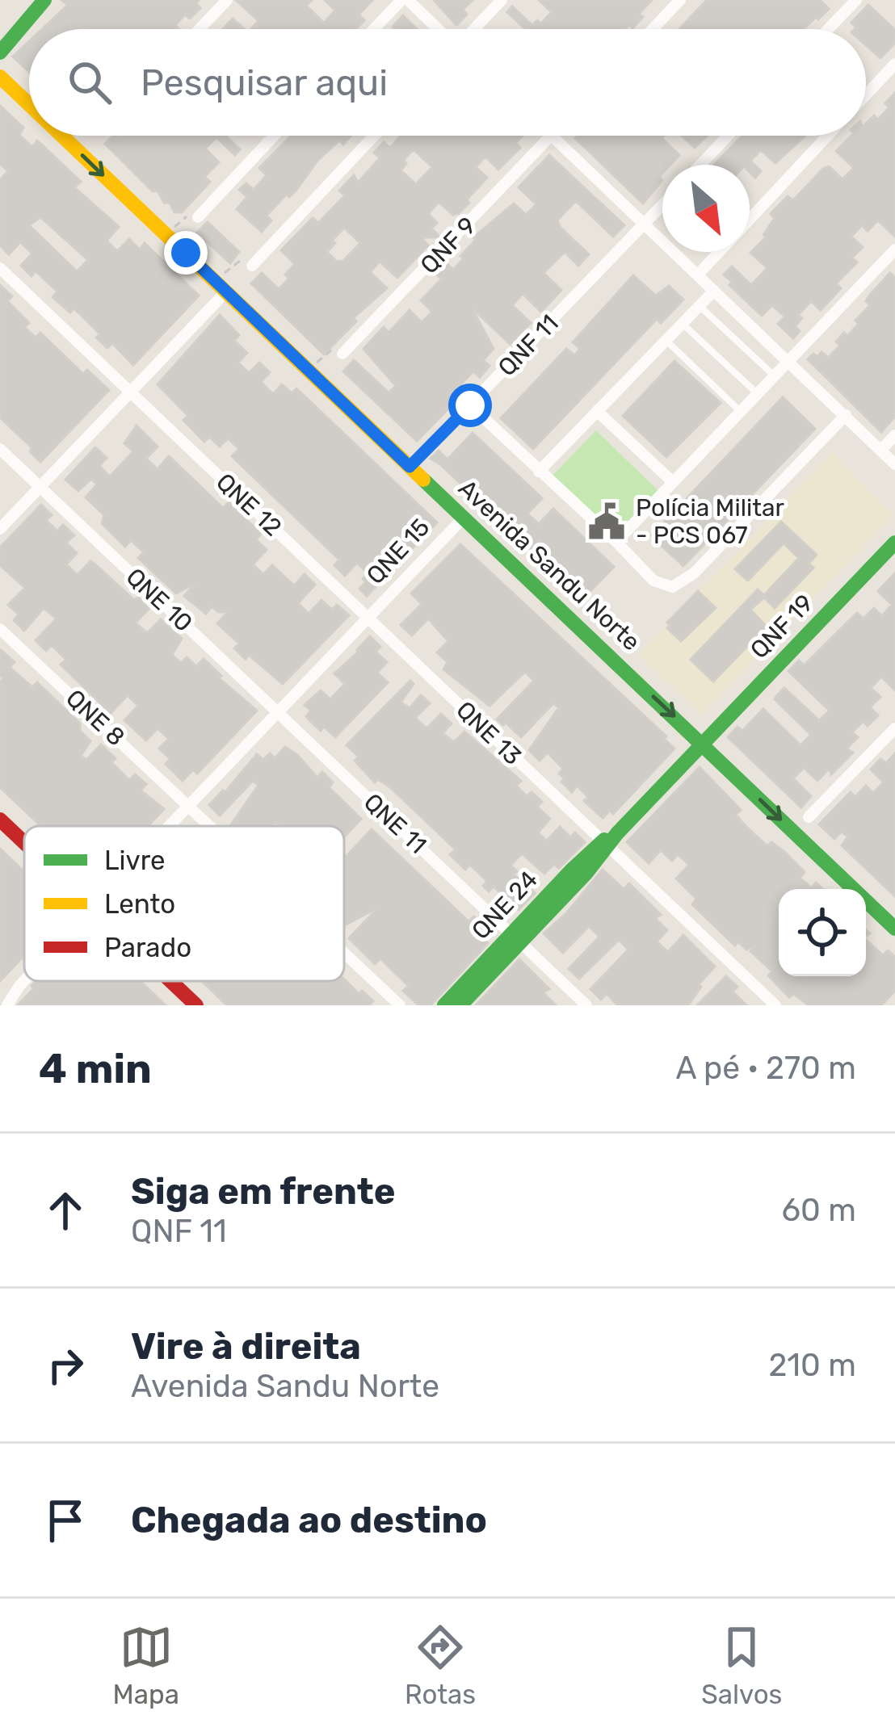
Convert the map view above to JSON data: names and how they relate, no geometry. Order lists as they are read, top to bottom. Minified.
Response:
{"streets":{"main road":["Avenida Sandu Norte","QNF 19","QNE 24"],"street":["QNF 9","QNF 11","QNE 12","QNE 15","QNE 10","QNE 8","QNE 13","QNE 11"]},"crossings":[["QNF 11","Avenida Sandu Norte"],["QNE 12","QNE 15"],["QNE 12","QNE 13"],["QNE 15","Avenida Sandu Norte"],["QNE 15","QNE 10"],["QNE 15","QNE 8"],["QNE 15","QNE 13"],["QNE 15","QNE 11"],["Avenida Sandu Norte","QNF 19"],["QNE 10","QNE 11"],["QNE 13","QNE 24"],["QNE 11","QNE 24"]],"one_way":["Avenida Sandu Norte"],"places":{"public building":["Polícia Militar - PCS 067"]},"legend":["Livre","Lento","Parado"],"north":"bottom right","page":{"search":"Pesquisar aqui","heading":["4 min","A pé · 270 m"],"list":[["Siga em frente","QNF 11","60 m"],["Vire à direita","Avenida Sandu Norte","210 m"],"Chegada ao destino"],"nav":["Mapa","Rotas","Salvos"]}}
